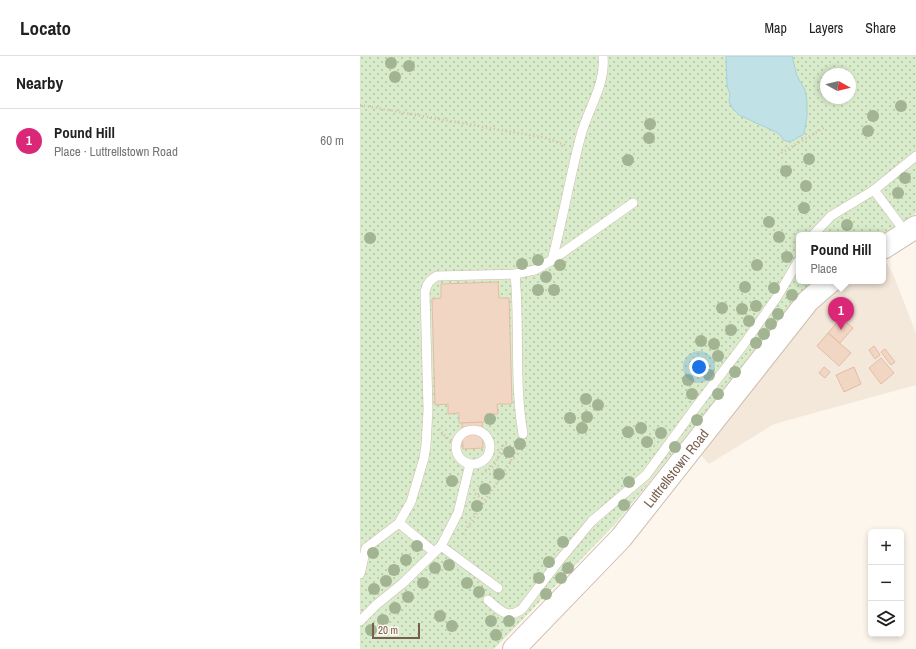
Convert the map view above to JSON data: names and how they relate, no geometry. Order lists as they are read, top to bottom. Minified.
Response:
{"streets":{"street":["Luttrellstown Road"]},"scale_bar":"20 m","north":"right","page":{"header":"Locato","nav":["Map","Layers","Share"],"heading":"Nearby","list":[{"mark":"1","name":"Pound Hill","note":"Place · Luttrellstown Road","value":"60 m"}],"popup":["Pound Hill","Place"],"pins":"1","map_buttons":["+","−"],"scale":"20 m"}}
